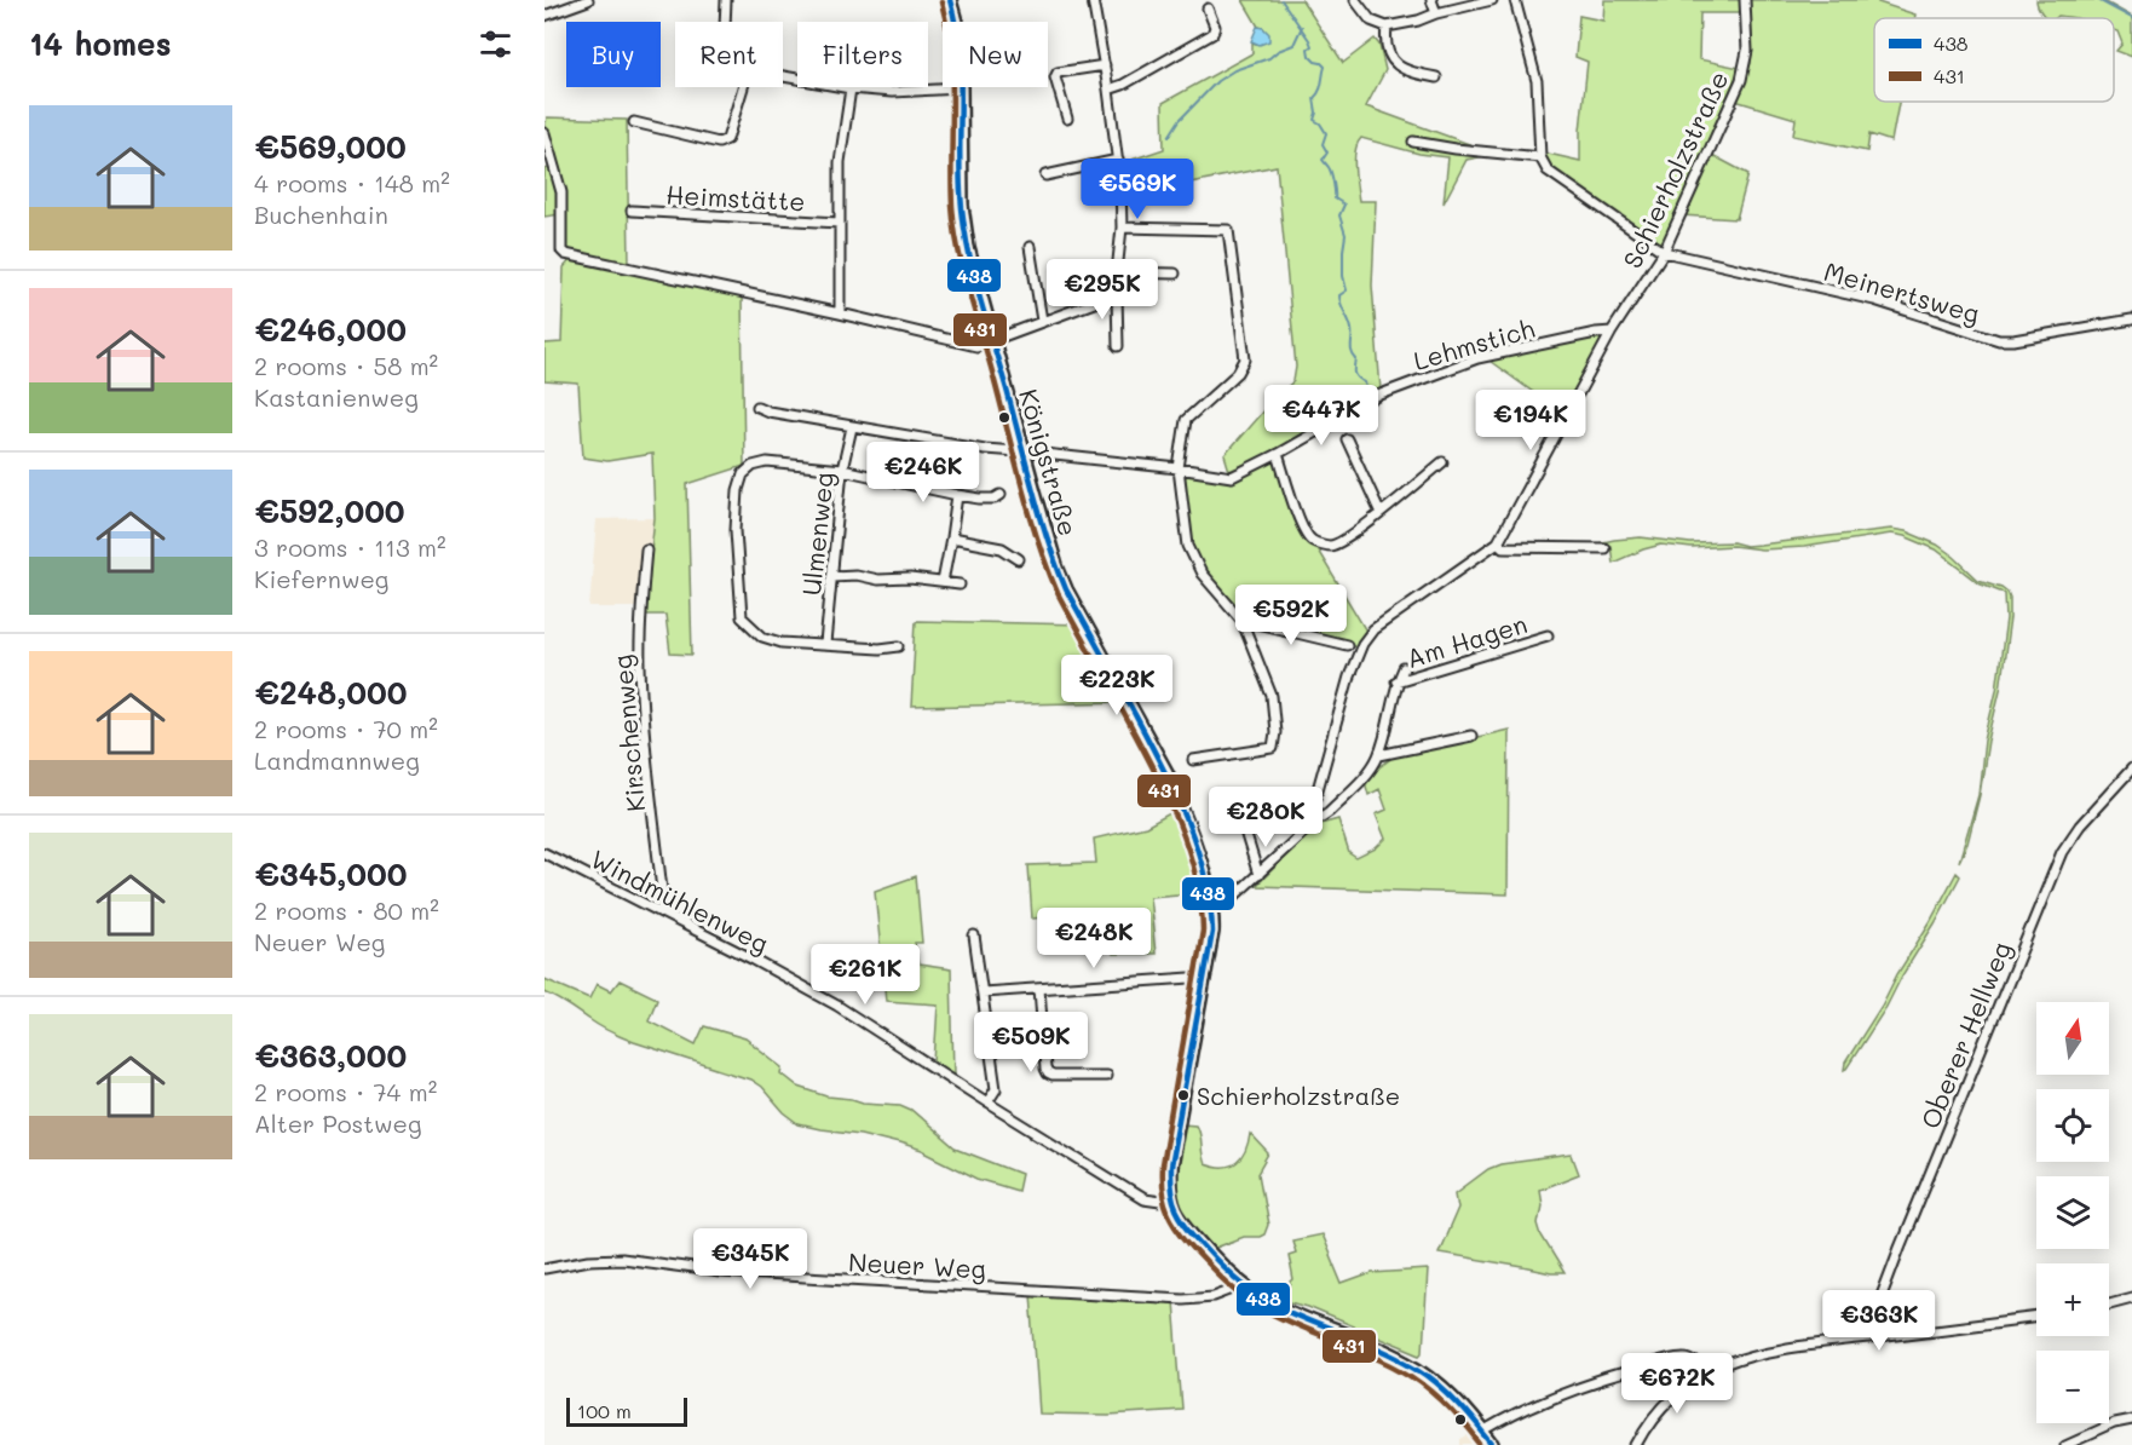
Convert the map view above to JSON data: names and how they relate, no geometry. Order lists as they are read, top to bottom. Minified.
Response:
{"streets":{"main road":["Königstraße"],"street":["Schierholzstraße","Heimstätte","Meinertsweg","Lehmstich","Ulmenweg","Am Hagen","Kirschenweg","Windmühlenweg","Oberer Hellweg","Neuer Weg"]},"crossings":[["Schierholzstraße","Meinertsweg"],["Schierholzstraße","Lehmstich"],["Schierholzstraße","Königstraße"],["Schierholzstraße","Am Hagen"],["Lehmstich","Königstraße"],["Lehmstich","Ulmenweg"],["Kirschenweg","Windmühlenweg"]],"places":["Schierholzstraße"],"lines":["transit line 438","transit line 431"],"legend":["438","431"],"scale_bar":"100 m","north":"top","page":{"heading":"14 homes","chip":["Buy","Rent","Filters","New"],"list":[{"name":"€569,000","note":"4 rooms · 148 m² · Buchenhain"},{"name":"€246,000","note":"2 rooms · 58 m² · Kastanienweg"},{"name":"€592,000","note":"3 rooms · 113 m² · Kiefernweg"},{"name":"€248,000","note":"2 rooms · 70 m² · Landmannweg"},{"name":"€345,000","note":"2 rooms · 80 m² · Neuer Weg"},{"name":"€363,000","note":"2 rooms · 74 m² · Alter Postweg"}],"price":["€569K","€295K","€447K","€194K","€246K","€592K","€223K","€280K","€248K","€261K","€509K","€345K","€363K","€672K"],"map_buttons":["+","−"],"scale":"100 m"}}
